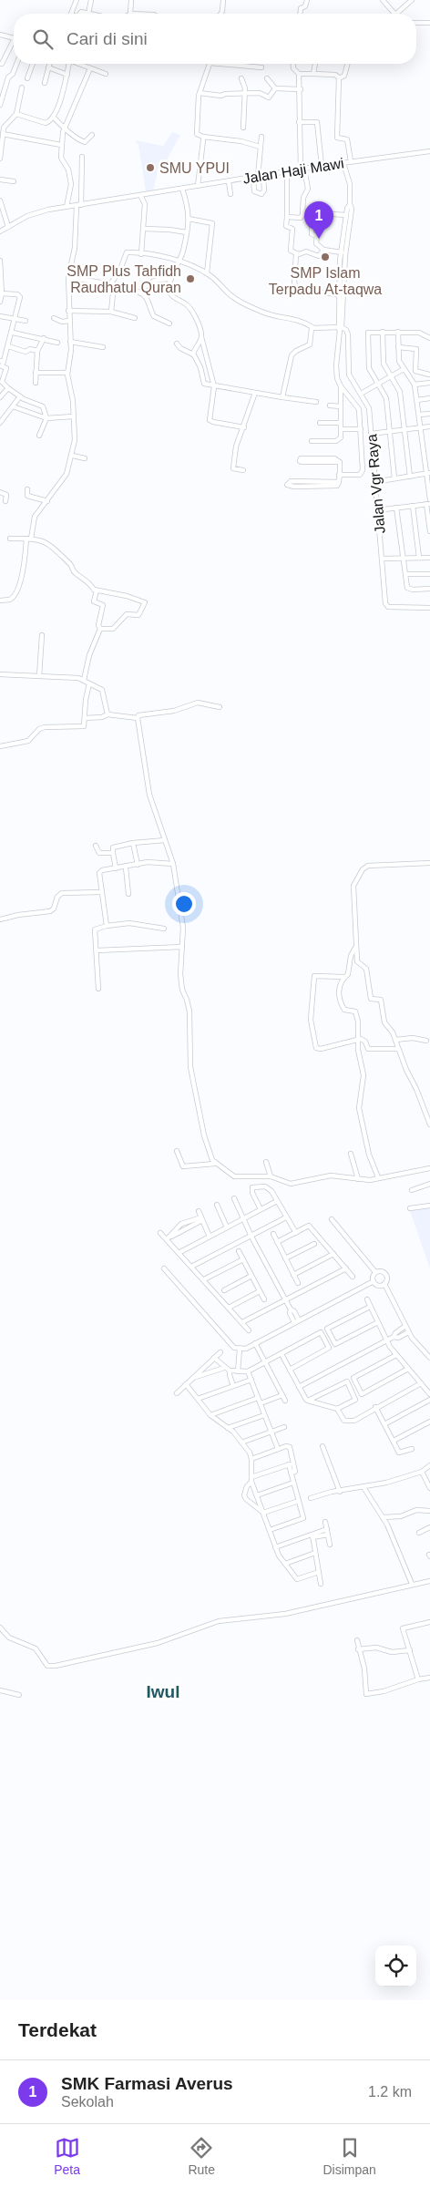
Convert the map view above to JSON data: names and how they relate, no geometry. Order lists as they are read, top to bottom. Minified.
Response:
{"streets":{"street":["Jalan Haji Mawi","Jalan Vgr Raya"]},"districts":["Iwul"],"places":["SMU YPUI","SMP Islam Terpadu At-taqwa","SMP Plus Tahfidh Raudhatul Quran"],"page":{"search":"Cari di sini","pins":"1","heading":"Terdekat","list":[{"mark":"1","name":"SMK Farmasi Averus","note":"Sekolah","value":"1.2 km"}],"nav":["Peta","Rute","Disimpan"]}}
